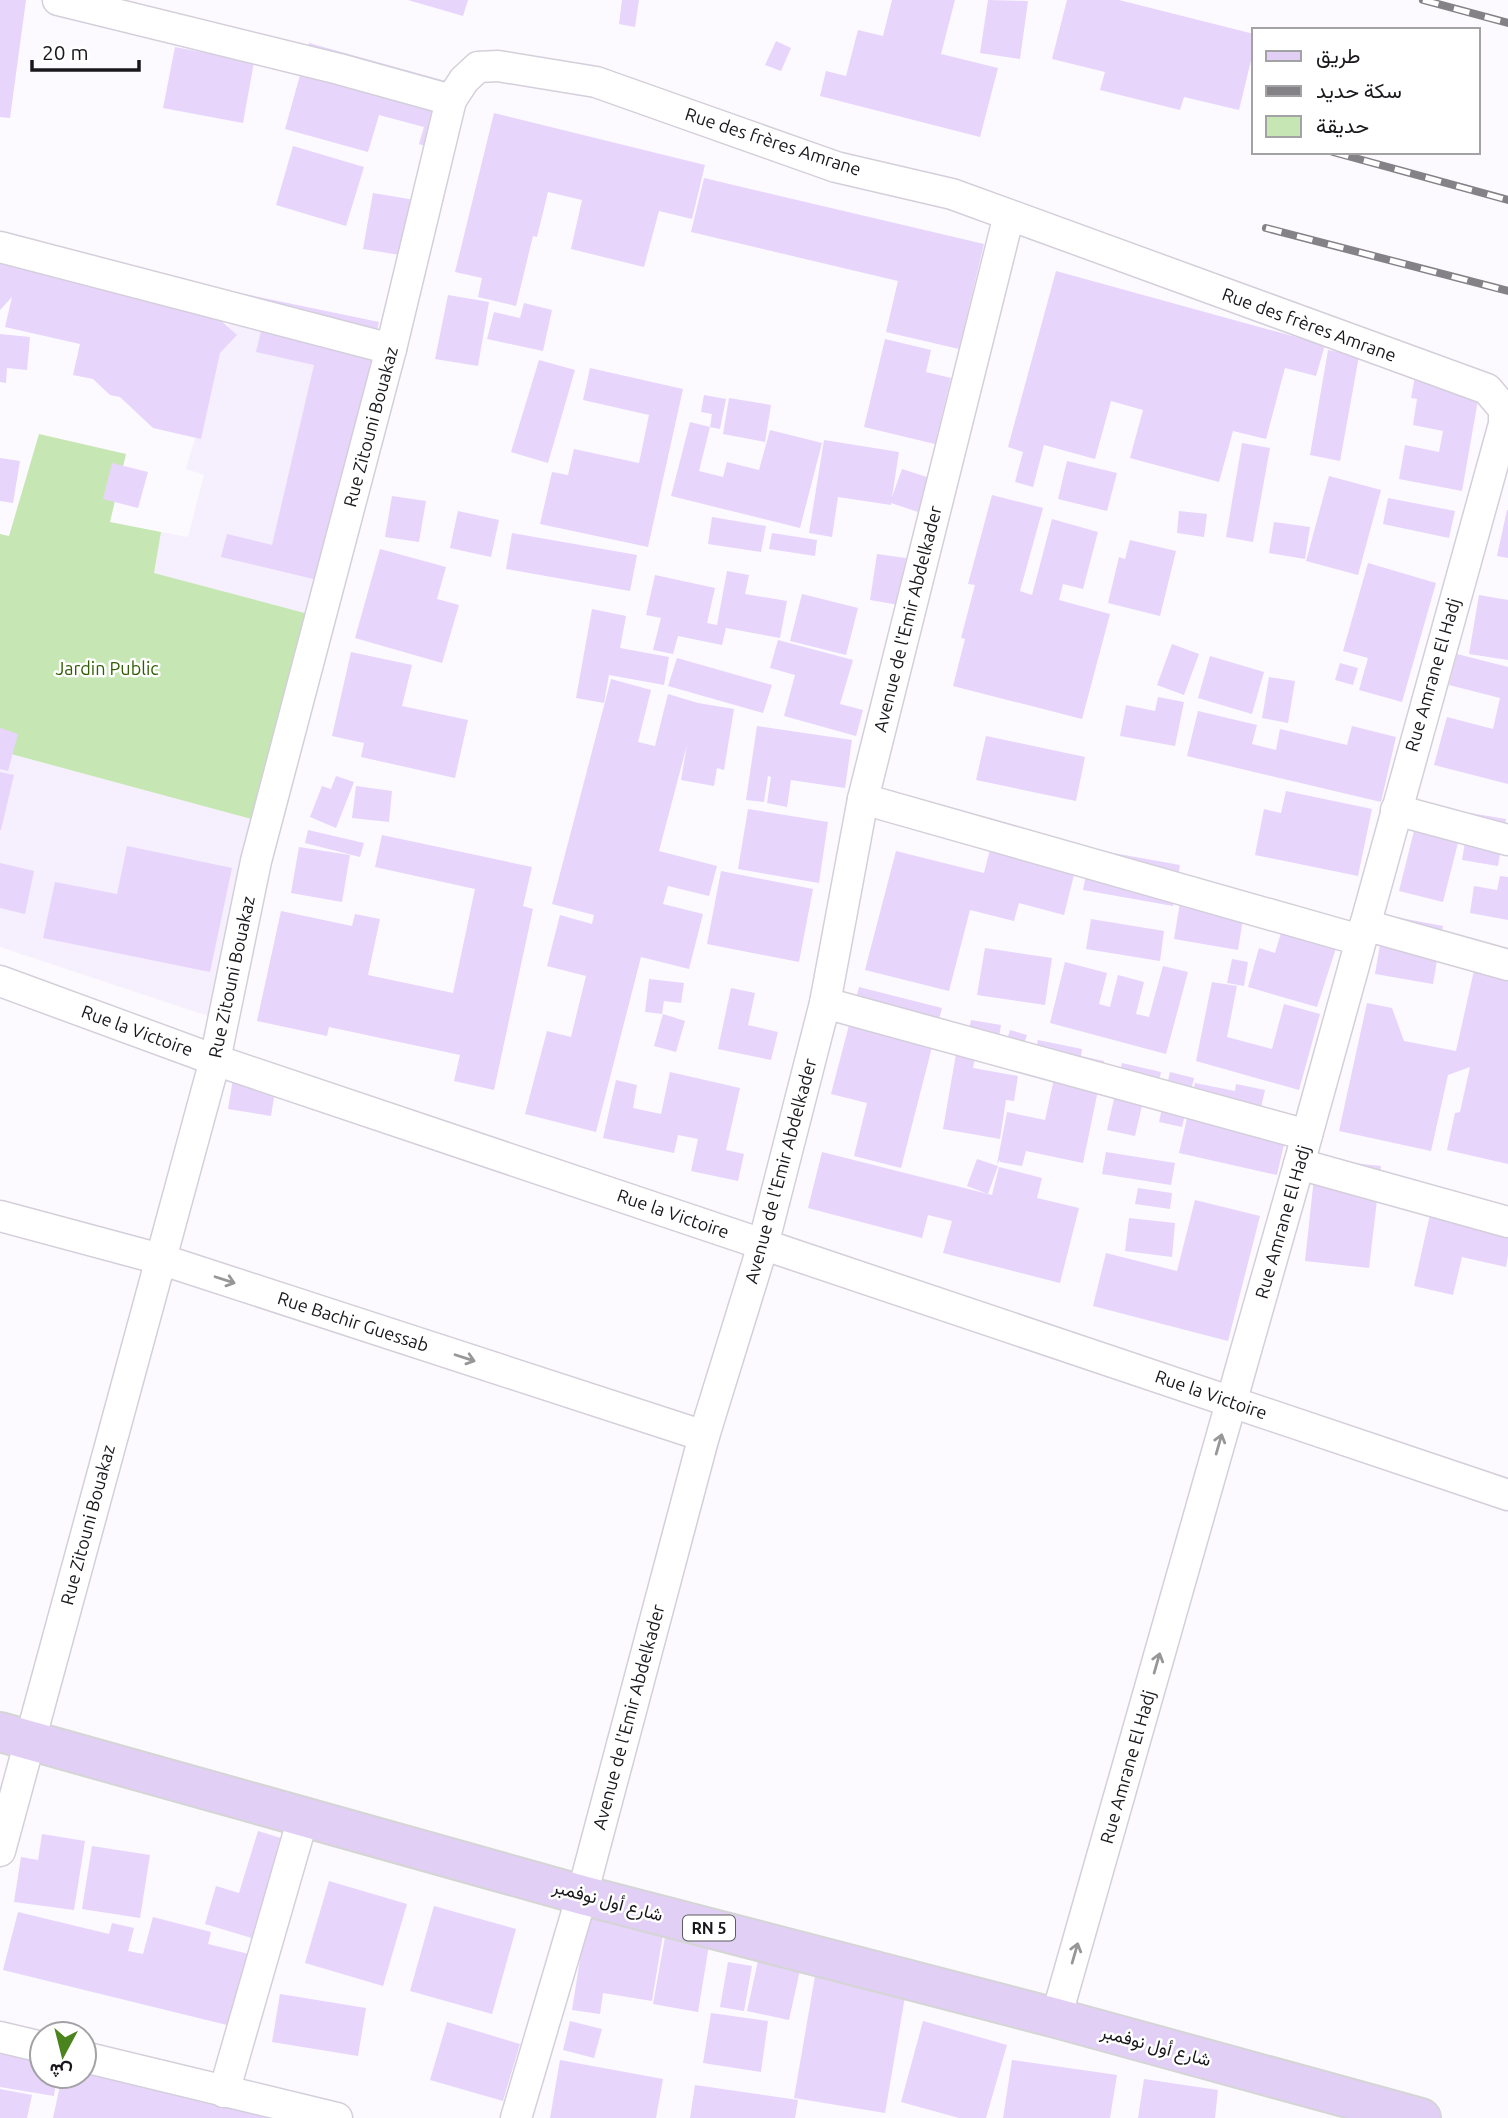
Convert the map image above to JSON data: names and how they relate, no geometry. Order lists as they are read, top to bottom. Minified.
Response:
{"streets":{"main road":["شارع أول نوفمبر","RN 5"],"street":["Rue des frères Amrane","Rue Zitouni Bouakaz","Avenue de l'Emir Abdelkader","Rue Amrane El Hadj","Rue la Victoire","Rue Bachir Guessab"]},"crossings":[["Rue des frères Amrane","Rue Zitouni Bouakaz"],["Rue des frères Amrane","Avenue de l'Emir Abdelkader"],["Rue des frères Amrane","Rue Amrane El Hadj"],["Rue Zitouni Bouakaz","Rue la Victoire"],["Rue Zitouni Bouakaz","Rue Bachir Guessab"],["Rue Zitouni Bouakaz","شارع أول نوفمبر"],["Avenue de l'Emir Abdelkader","Rue la Victoire"],["Avenue de l'Emir Abdelkader","Rue Bachir Guessab"],["Avenue de l'Emir Abdelkader","شارع أول نوفمبر"],["Rue Amrane El Hadj","Rue la Victoire"],["Rue Amrane El Hadj","شارع أول نوفمبر"]],"one_way":["Rue Amrane El Hadj","Rue Bachir Guessab"],"parks":["Jardin Public"],"legend":["طريق","سكة حديد","حديقة"],"scale_bar":"20 m","north":"bottom"}
